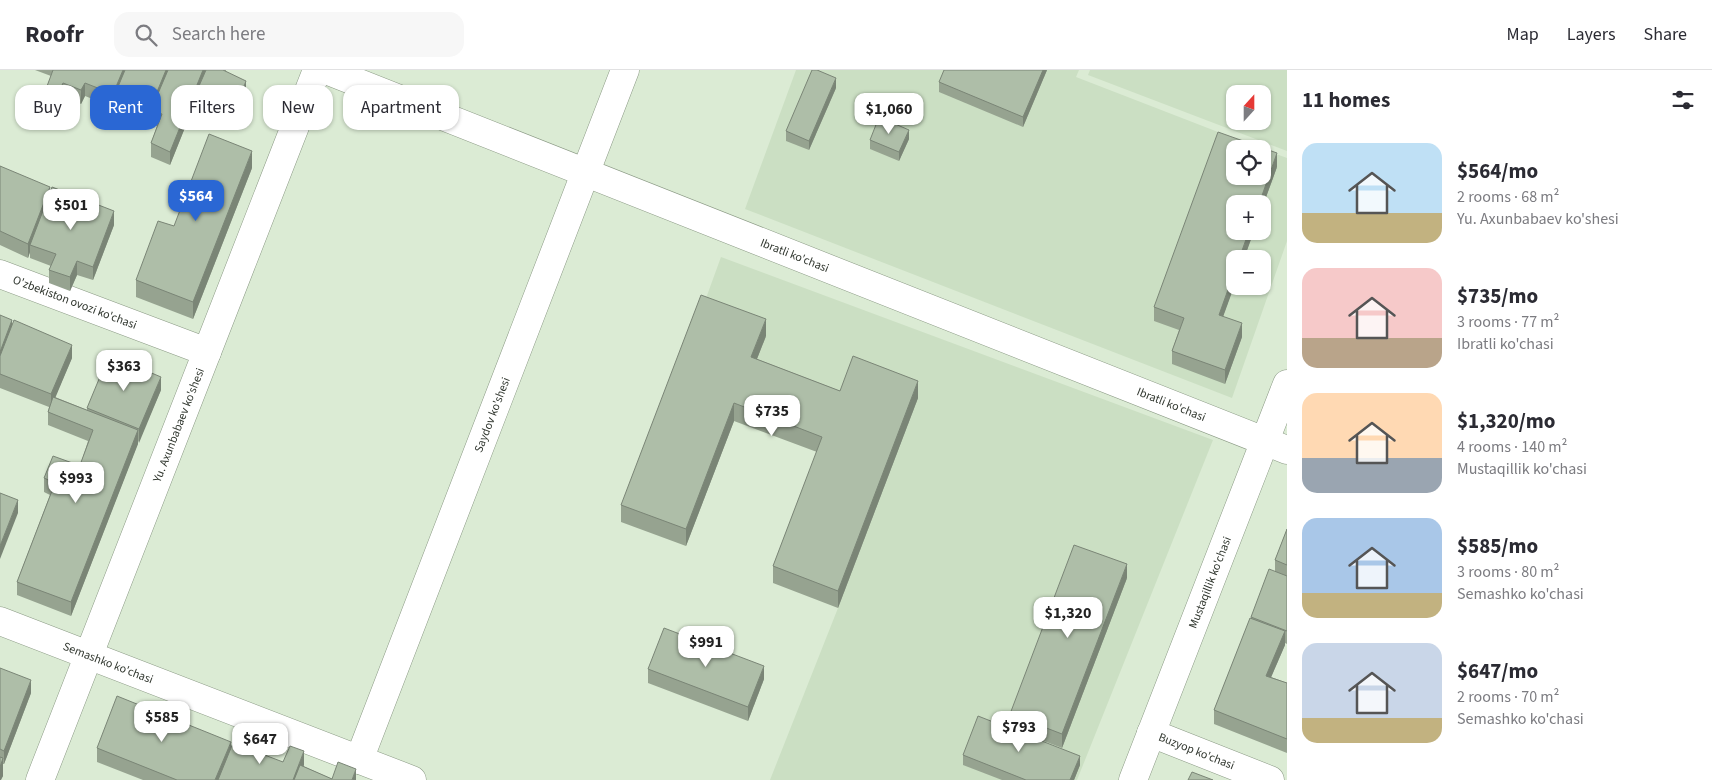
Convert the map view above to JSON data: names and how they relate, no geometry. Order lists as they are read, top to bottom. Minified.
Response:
{"streets":{"street":["Ibratli ko'chasi","O'zbekiston ovozi ko'chasi","Saydov ko'shesi","Yu. Axunbabaev ko'shesi","Mustaqillik ko'chasi","Semashko ko'chasi","Buzyop ko'chasi"]},"crossings":[["Ibratli ko'chasi","Saydov ko'shesi"],["Ibratli ko'chasi","Mustaqillik ko'chasi"],["O'zbekiston ovozi ko'chasi","Yu. Axunbabaev ko'shesi"],["Saydov ko'shesi","Semashko ko'chasi"],["Yu. Axunbabaev ko'shesi","Semashko ko'chasi"],["Mustaqillik ko'chasi","Buzyop ko'chasi"]],"north":"top","page":{"header":"Roofr","search":"Search here","nav":["Map","Layers","Share"],"heading":"11 homes","map_buttons":["+","−"],"chip":["Buy","Rent","Filters","New","Apartment"],"price":["$1,060","$564","$501","$363","$735","$993","$1,320","$991","$585","$793","$647"],"list":[{"name":"$564/mo","note":"2 rooms · 68 m² · Yu. Axunbabaev ko'shesi"},{"name":"$735/mo","note":"3 rooms · 77 m² · Ibratli ko'chasi"},{"name":"$1,320/mo","note":"4 rooms · 140 m² · Mustaqillik ko'chasi"},{"name":"$585/mo","note":"3 rooms · 80 m² · Semashko ko'chasi"},{"name":"$647/mo","note":"2 rooms · 70 m² · Semashko ko'chasi"}]}}
